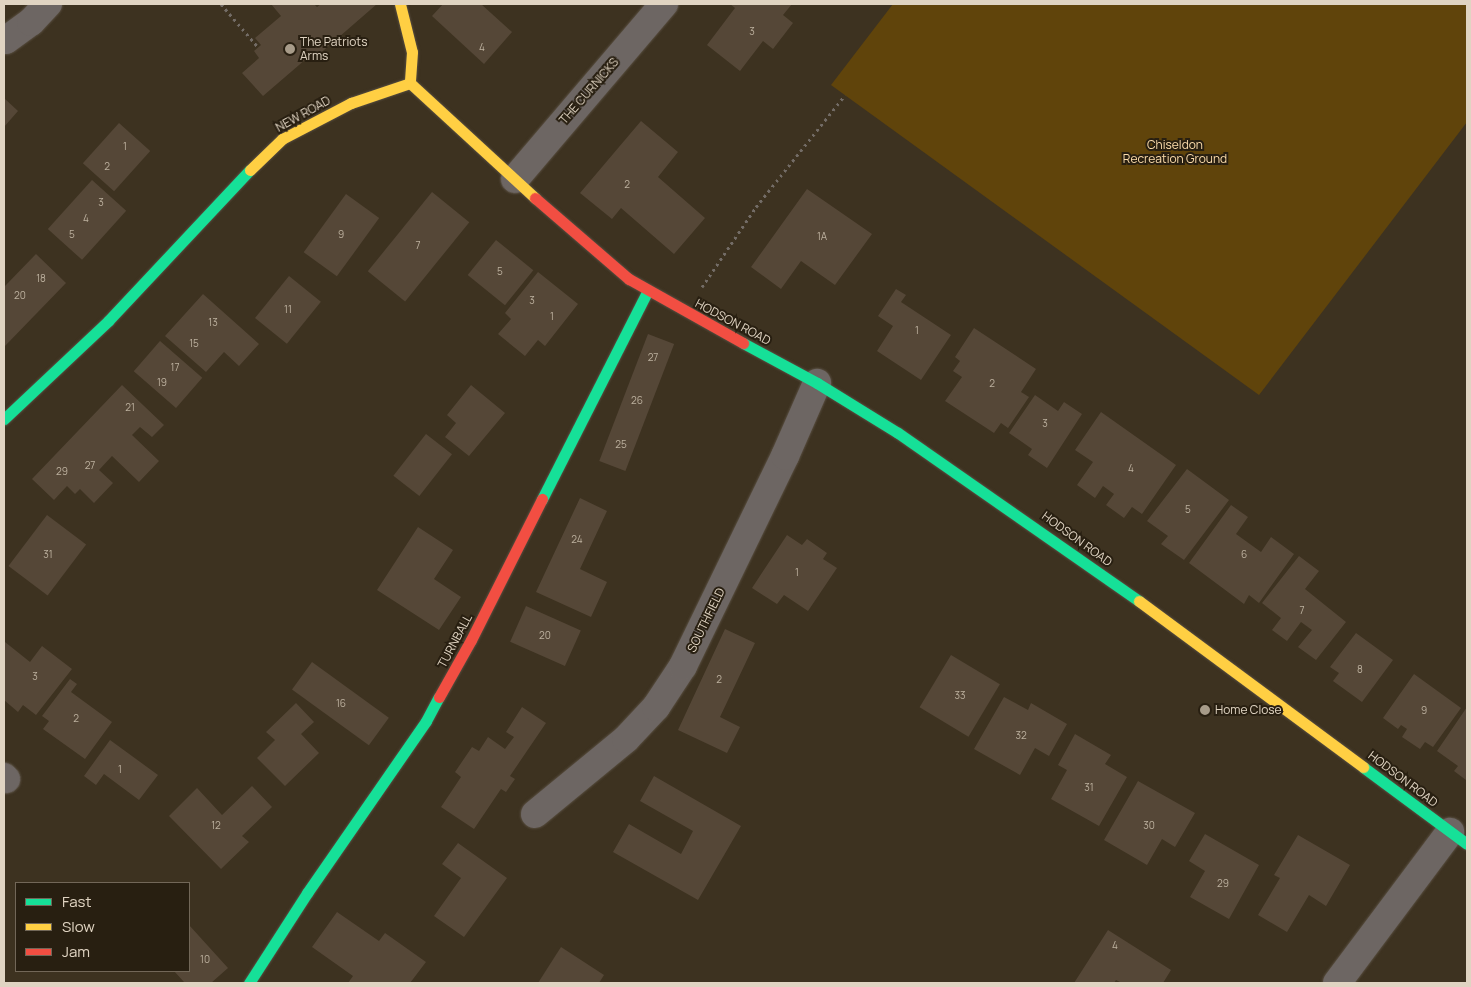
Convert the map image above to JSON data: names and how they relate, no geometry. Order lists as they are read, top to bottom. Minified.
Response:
{"streets":{"main road":["NEW ROAD","HODSON ROAD","TURNBALL"],"street":["THE CURNICKS","SOUTHFIELD"]},"crossings":[["HODSON ROAD","SOUTHFIELD"],["HODSON ROAD","TURNBALL"]],"parks":["Chiseldon Recreation Ground"],"places":["The Patriots Arms","Home Close"],"house_numbers":["3","4","1","2","2","3","4","5","9","1A","7","5","18","20","3","11","1","13","1","15","27","17","19","2","26","21","3","25","27","4","29","5","24","31","6","1","7","20","8","3","2","33","16","9","2","32","1","31","12","30","29","4","10"],"legend":["Fast","Slow","Jam"]}
